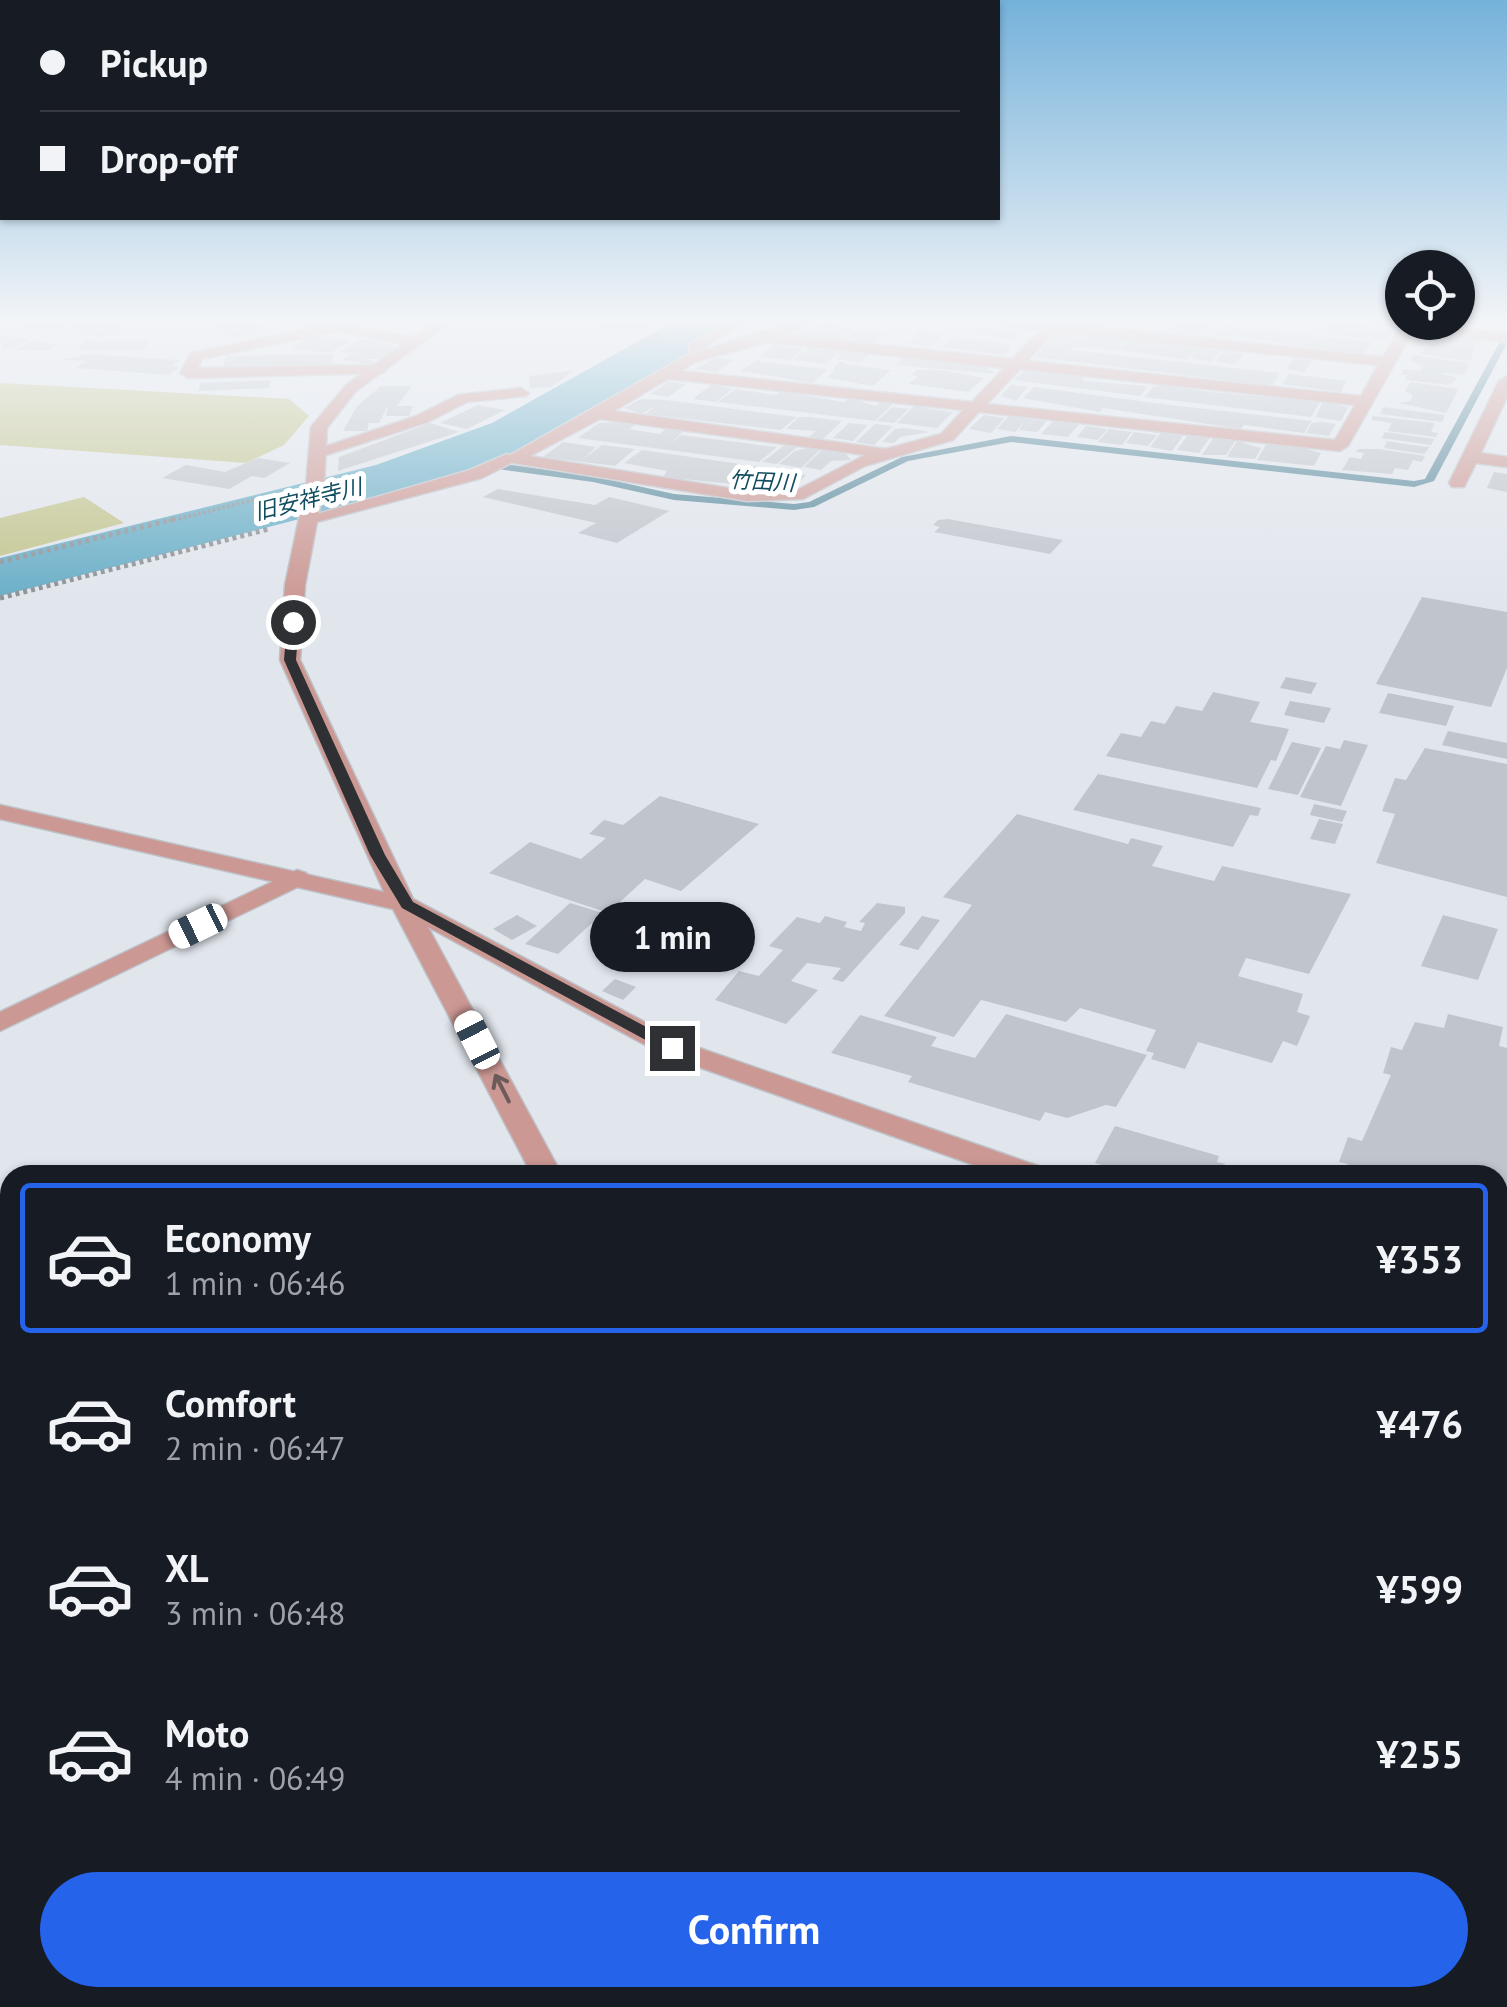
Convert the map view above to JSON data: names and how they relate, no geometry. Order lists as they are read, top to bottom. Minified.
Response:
{"water":["竹田川","旧安祥寺川"],"page":{"banner":["Pickup","Drop-off"],"bubble":"1 min","list":[{"name":"Economy","note":"1 min · 06:46","value":"¥353"},{"name":"Comfort","note":"2 min · 06:47","value":"¥476"},{"name":"XL","note":"3 min · 06:48","value":"¥599"},{"name":"Moto","note":"4 min · 06:49","value":"¥255"}],"buttons":"Confirm"}}
